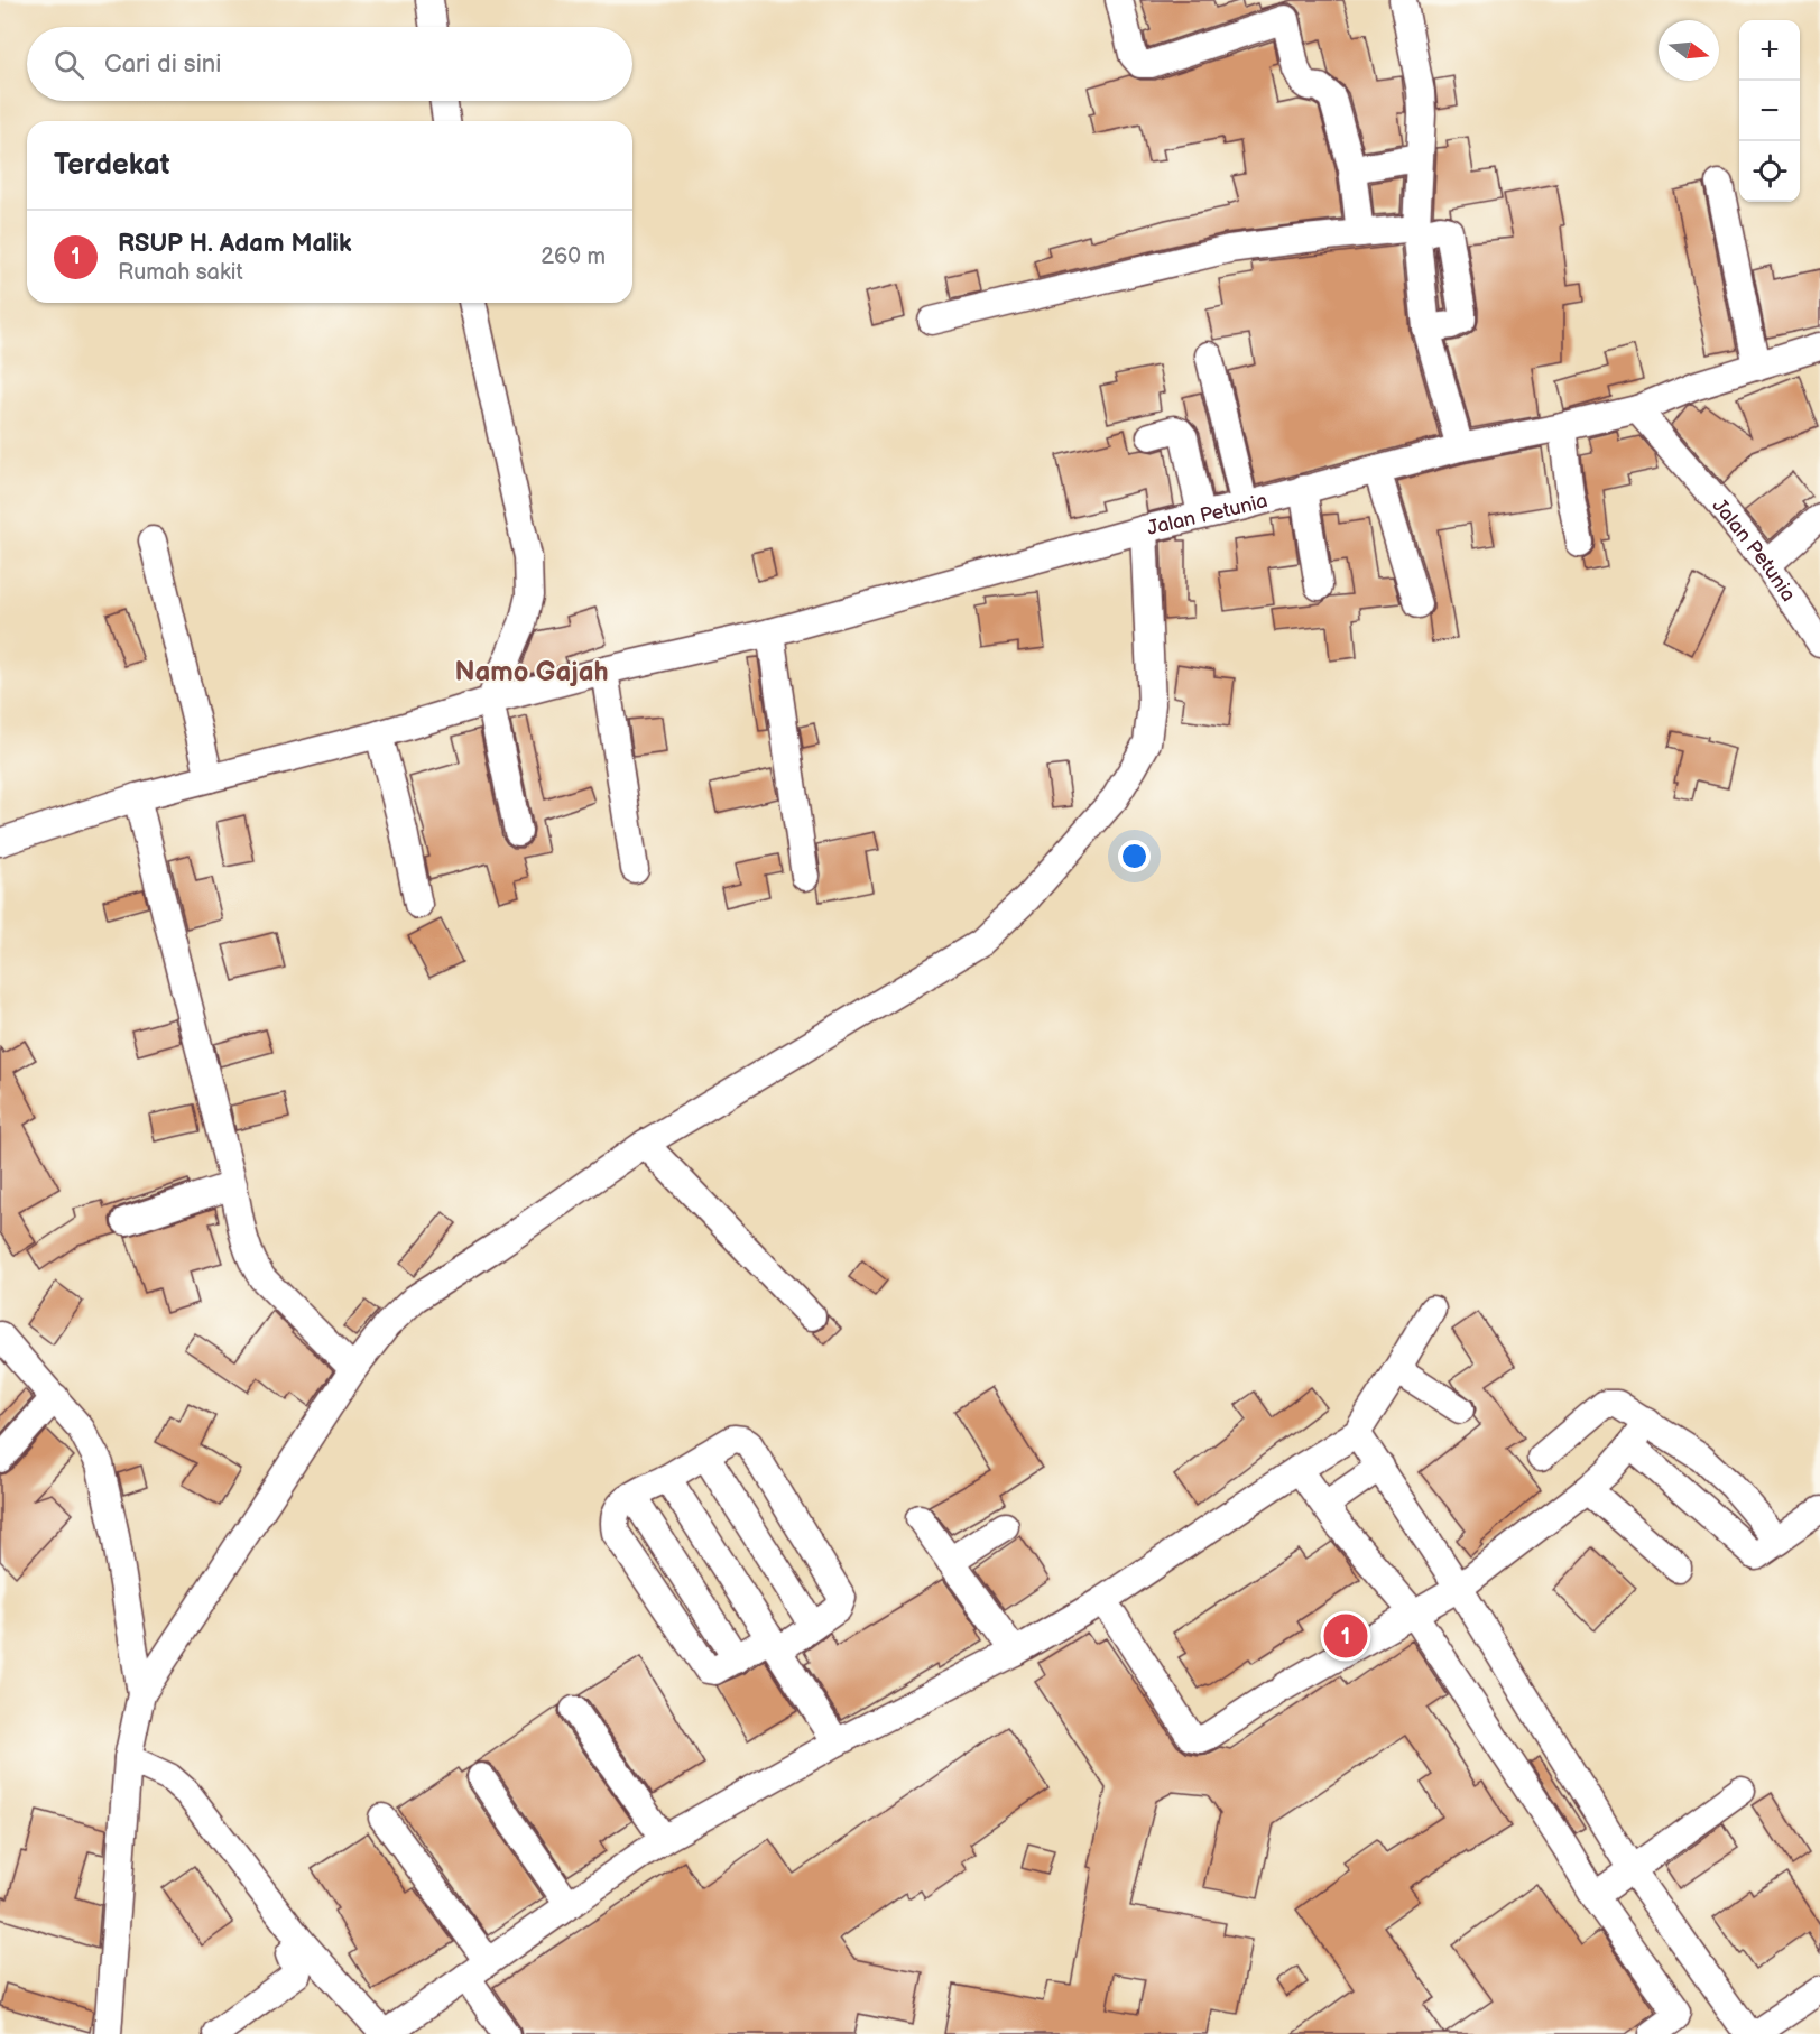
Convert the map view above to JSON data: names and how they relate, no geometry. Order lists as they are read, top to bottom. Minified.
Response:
{"streets":{"street":["Jalan Petunia"]},"districts":["Namo Gajah"],"north":"right","page":{"map_buttons":["+","−"],"search":"Cari di sini","heading":"Terdekat","list":[{"mark":"1","name":"RSUP H. Adam Malik","note":"Rumah sakit","value":"260 m"}],"pins":"1"}}
